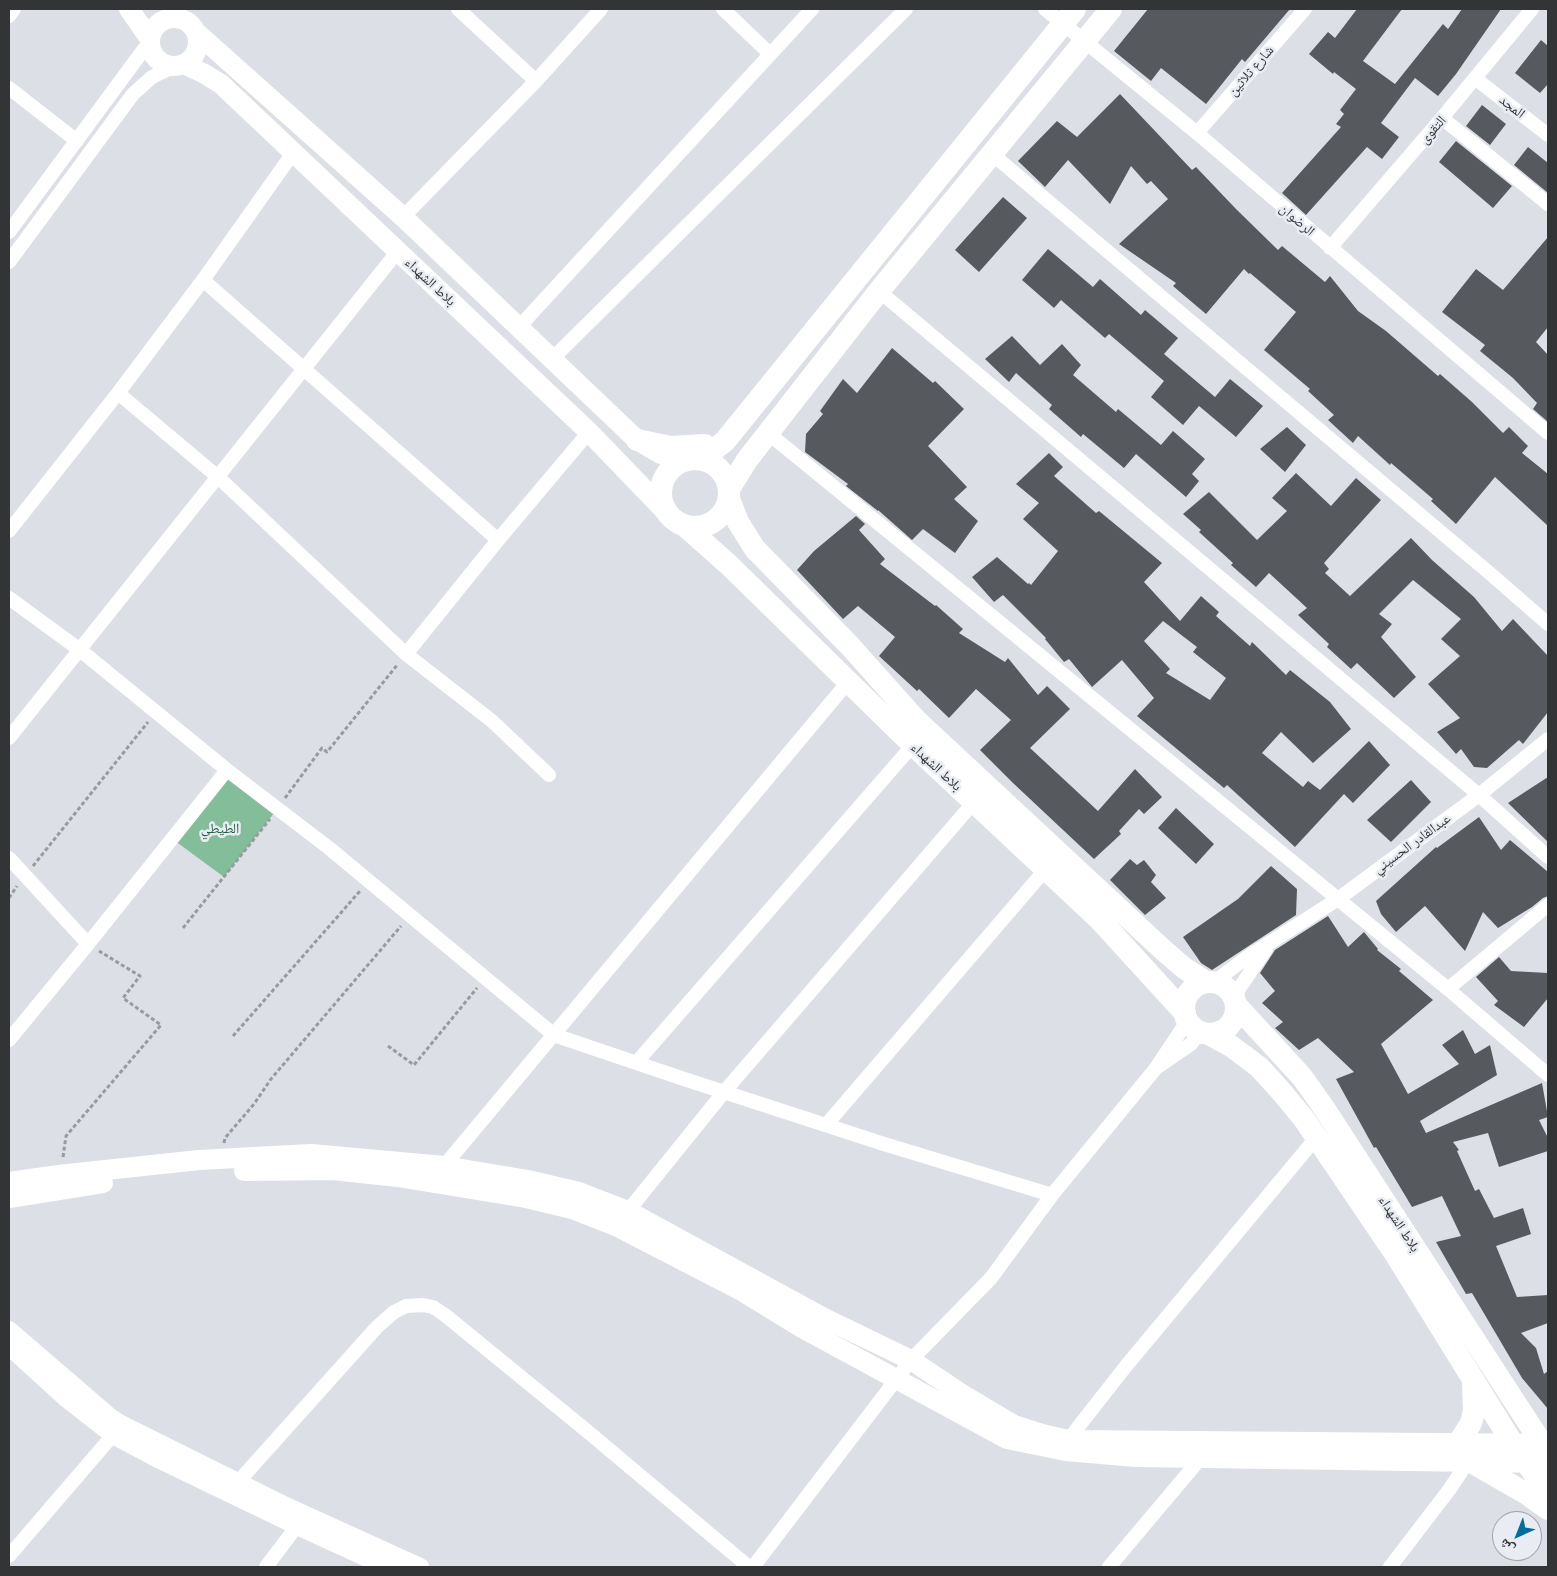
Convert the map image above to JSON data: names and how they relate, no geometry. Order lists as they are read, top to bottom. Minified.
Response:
{"streets":{"main road":["بلاط الشهداء"],"street":["شارع ثلاثين","المجد","التقوى","الرضوان","عبدالقادر الحسيني"]},"crossings":[["شارع ثلاثين","الرضوان"],["المجد","التقوى"],["التقوى","الرضوان"],["بلاط الشهداء","عبدالقادر الحسيني"]],"parks":["الطيطي"],"north":"bottom left"}
